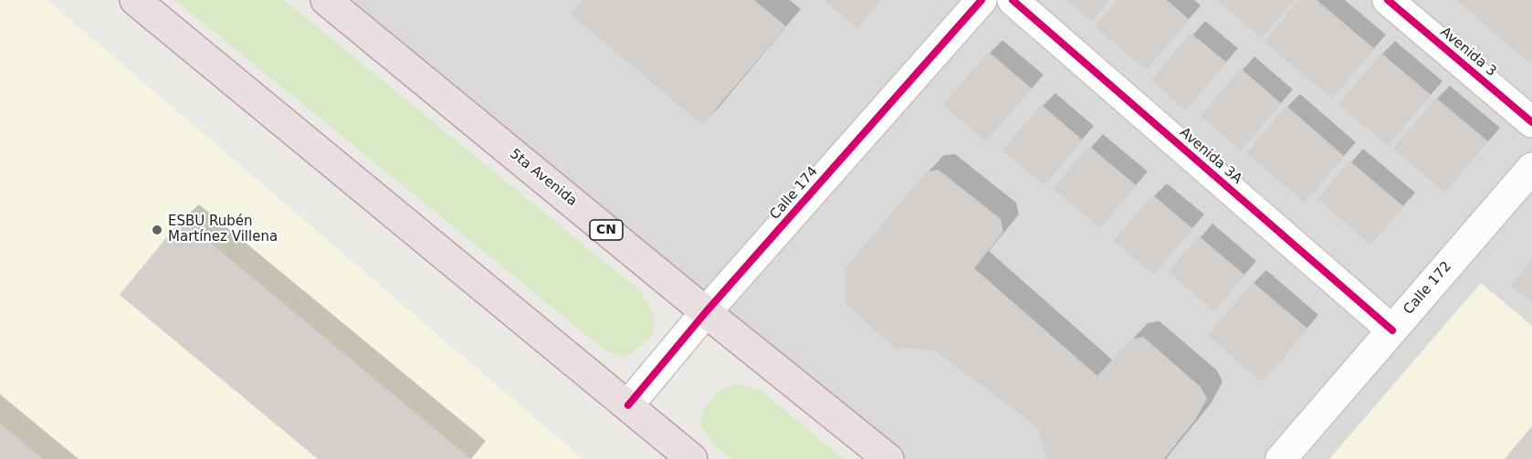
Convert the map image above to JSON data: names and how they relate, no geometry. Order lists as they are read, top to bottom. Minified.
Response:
{"streets":{"highway":["5ta Avenida","CN"],"street":["Avenida 3","Avenida 3A","Calle 174","Calle 172"]},"crossings":[["Avenida 3A","Calle 172"],["5ta Avenida","Calle 174"]],"places":["ESBU Rubén Martínez Villena"]}
